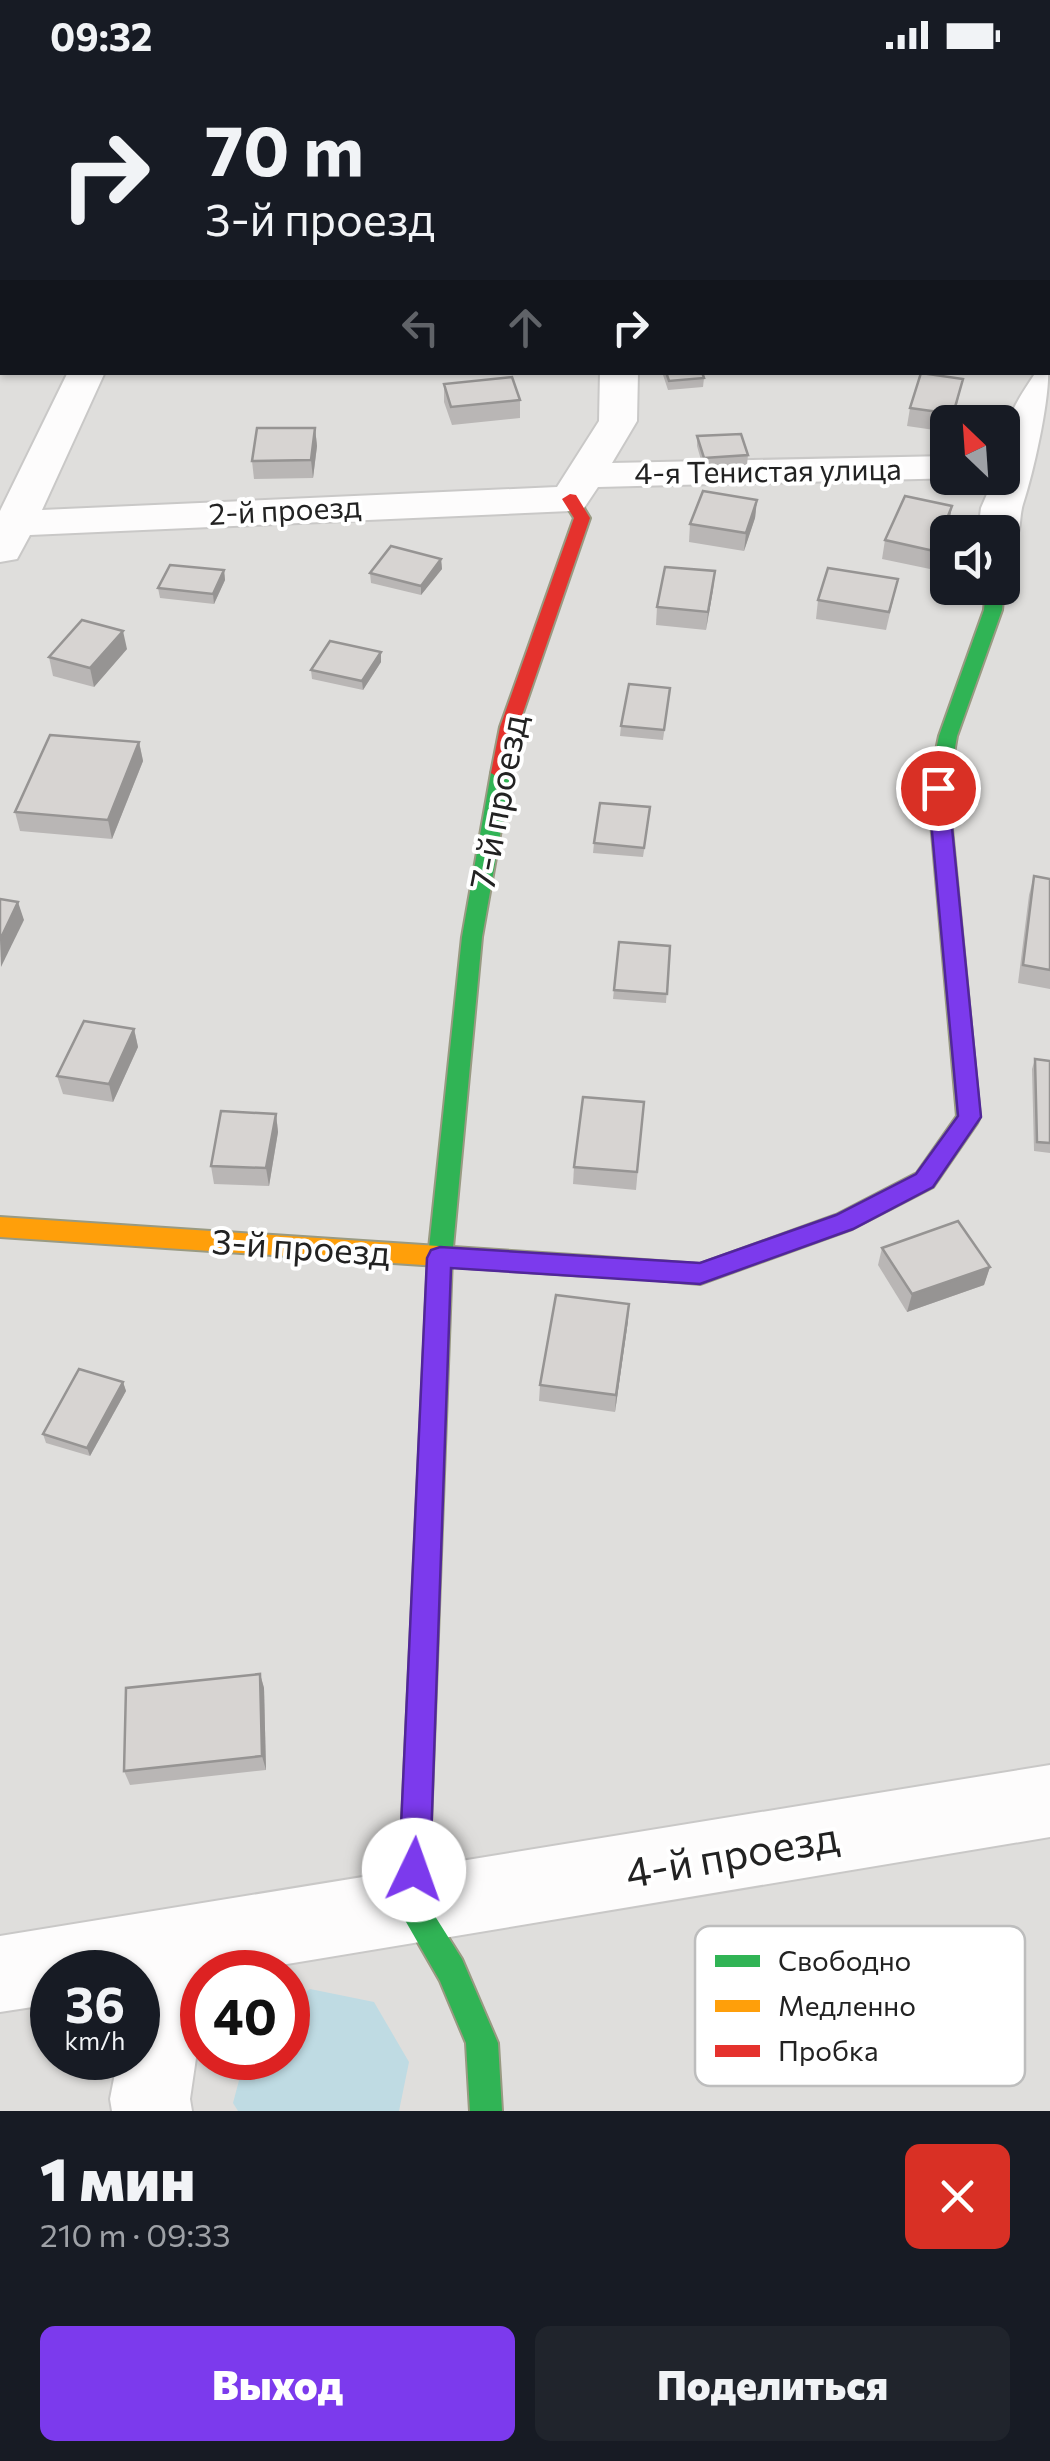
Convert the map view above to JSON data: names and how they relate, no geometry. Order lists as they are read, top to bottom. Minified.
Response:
{"streets":{"street":["4-я Тенистая улица","2-й проезд","7-й проезд","3-й проезд","4-й проезд"]},"crossings":[["4-я Тенистая улица","2-й проезд"],["4-я Тенистая улица","7-й проезд"],["2-й проезд","7-й проезд"],["7-й проезд","3-й проезд"]],"legend":["Свободно","Медленно","Пробка"],"north":"top left","page":{"status":"09:32","turn":["70 m","3-й проезд"],"speed":"36 km/h","limit":"40","heading":["1 мин","210 m · 09:33"],"buttons":["Выход","Поделиться"]}}
